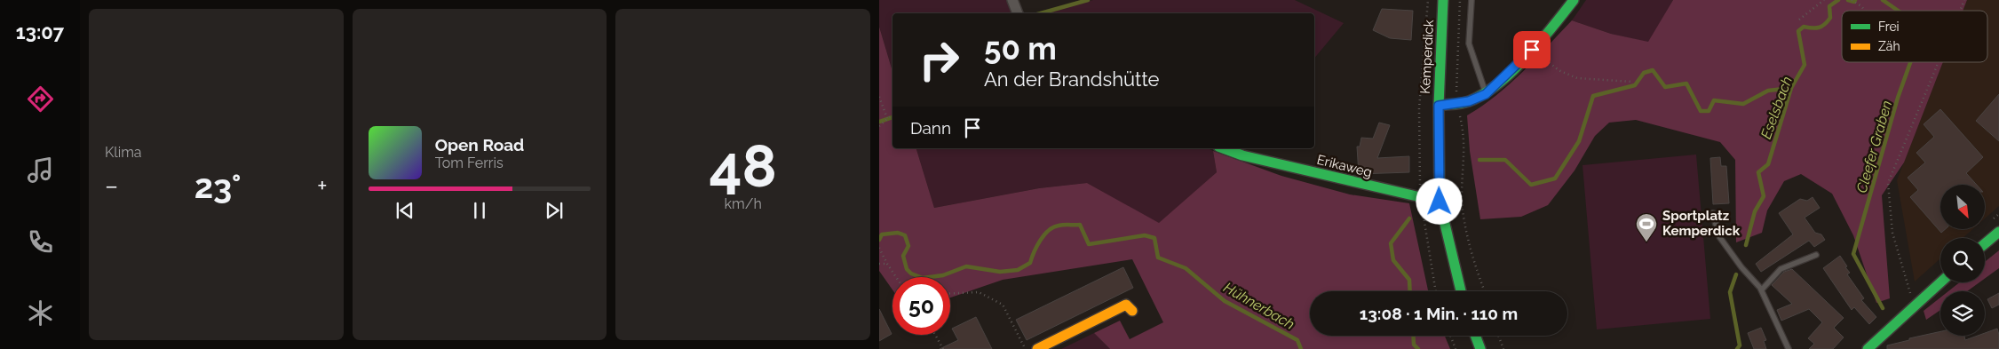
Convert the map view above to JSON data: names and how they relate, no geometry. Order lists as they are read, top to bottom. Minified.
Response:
{"streets":{"street":["Kemperdick","Erikaweg"]},"crossings":[["Kemperdick","Erikaweg"]],"water":["Eselsbach","Cleefer Graben","Hühnerbach"],"places":{"sports":["Sportplatz Kemperdick"]},"legend":["Frei","Zäh"],"north":"bottom right","page":{"tabs":"13:07","tile":["Klima",["48","km/h"]],"turn":["50 m","An der Brandshütte"],"then":"Dann","song":["Open Road","Tom Ferris"],"heat":["−","23°","+"],"limit":"50","trip":"13:08 · 1 Min. · 110 m"}}
